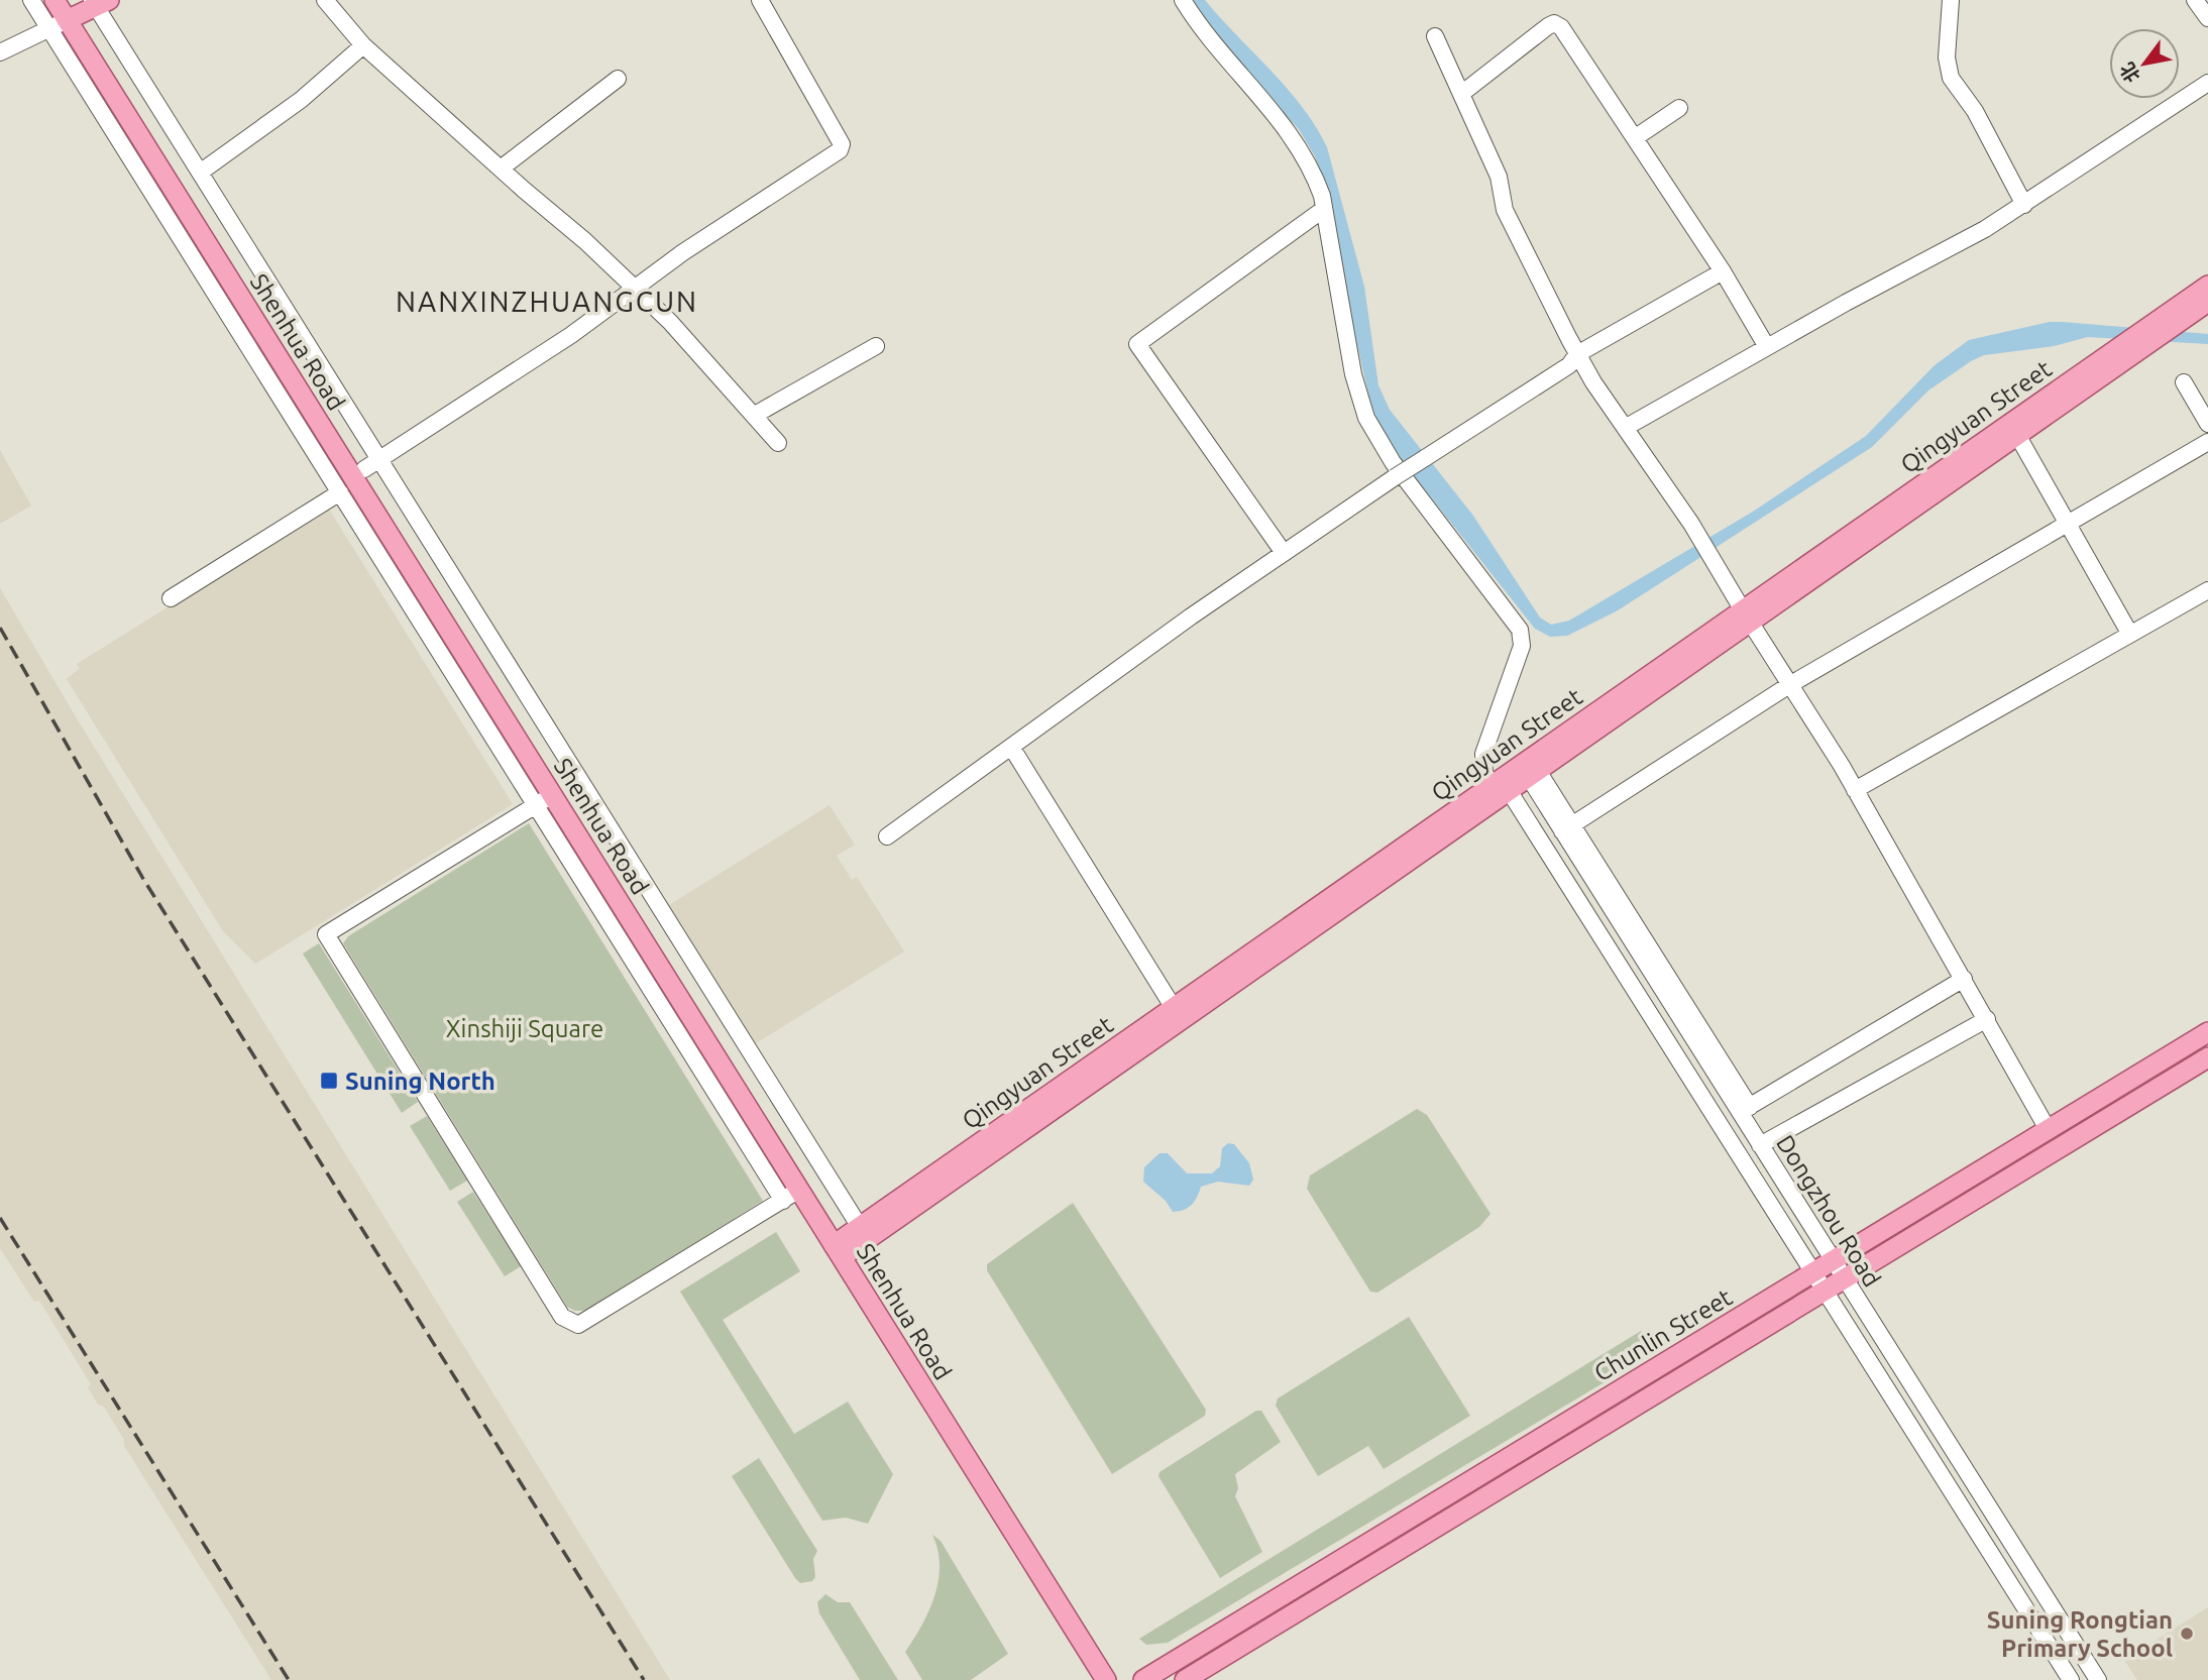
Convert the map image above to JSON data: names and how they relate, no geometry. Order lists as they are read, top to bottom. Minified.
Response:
{"streets":{"main road":["Shenhua Road","Qingyuan Street","Chunlin Street"],"street":["Dongzhou Road"]},"crossings":[["Shenhua Road","Qingyuan Street"],["Qingyuan Street","Dongzhou Road"],["Dongzhou Road","Chunlin Street"]],"districts":["NANXINZHUANGCUN"],"parks":["Xinshiji Square"],"places":{"transit":["Suning North"],"other":["Suning Rongtian Primary School"]},"north":"bottom left"}
